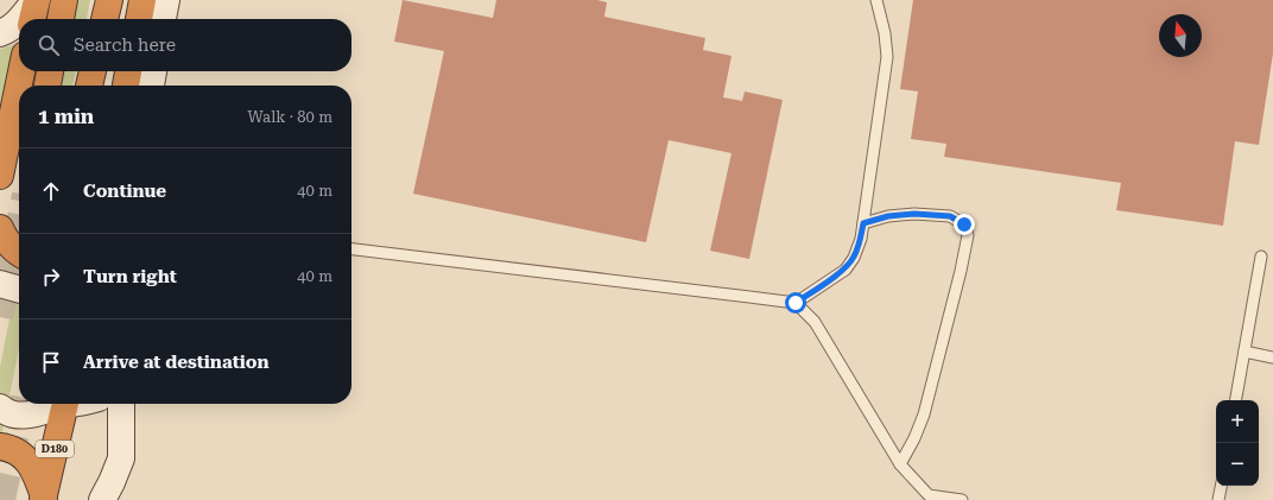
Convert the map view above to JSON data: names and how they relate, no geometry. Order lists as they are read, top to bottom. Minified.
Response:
{"streets":{"highway":["D180"]},"north":"top","page":{"search":"Search here","heading":["1 min","Walk · 80 m"],"list":[["Continue","40 m"],["Turn right","40 m"],"Arrive at destination"],"map_buttons":["+","−"]}}
